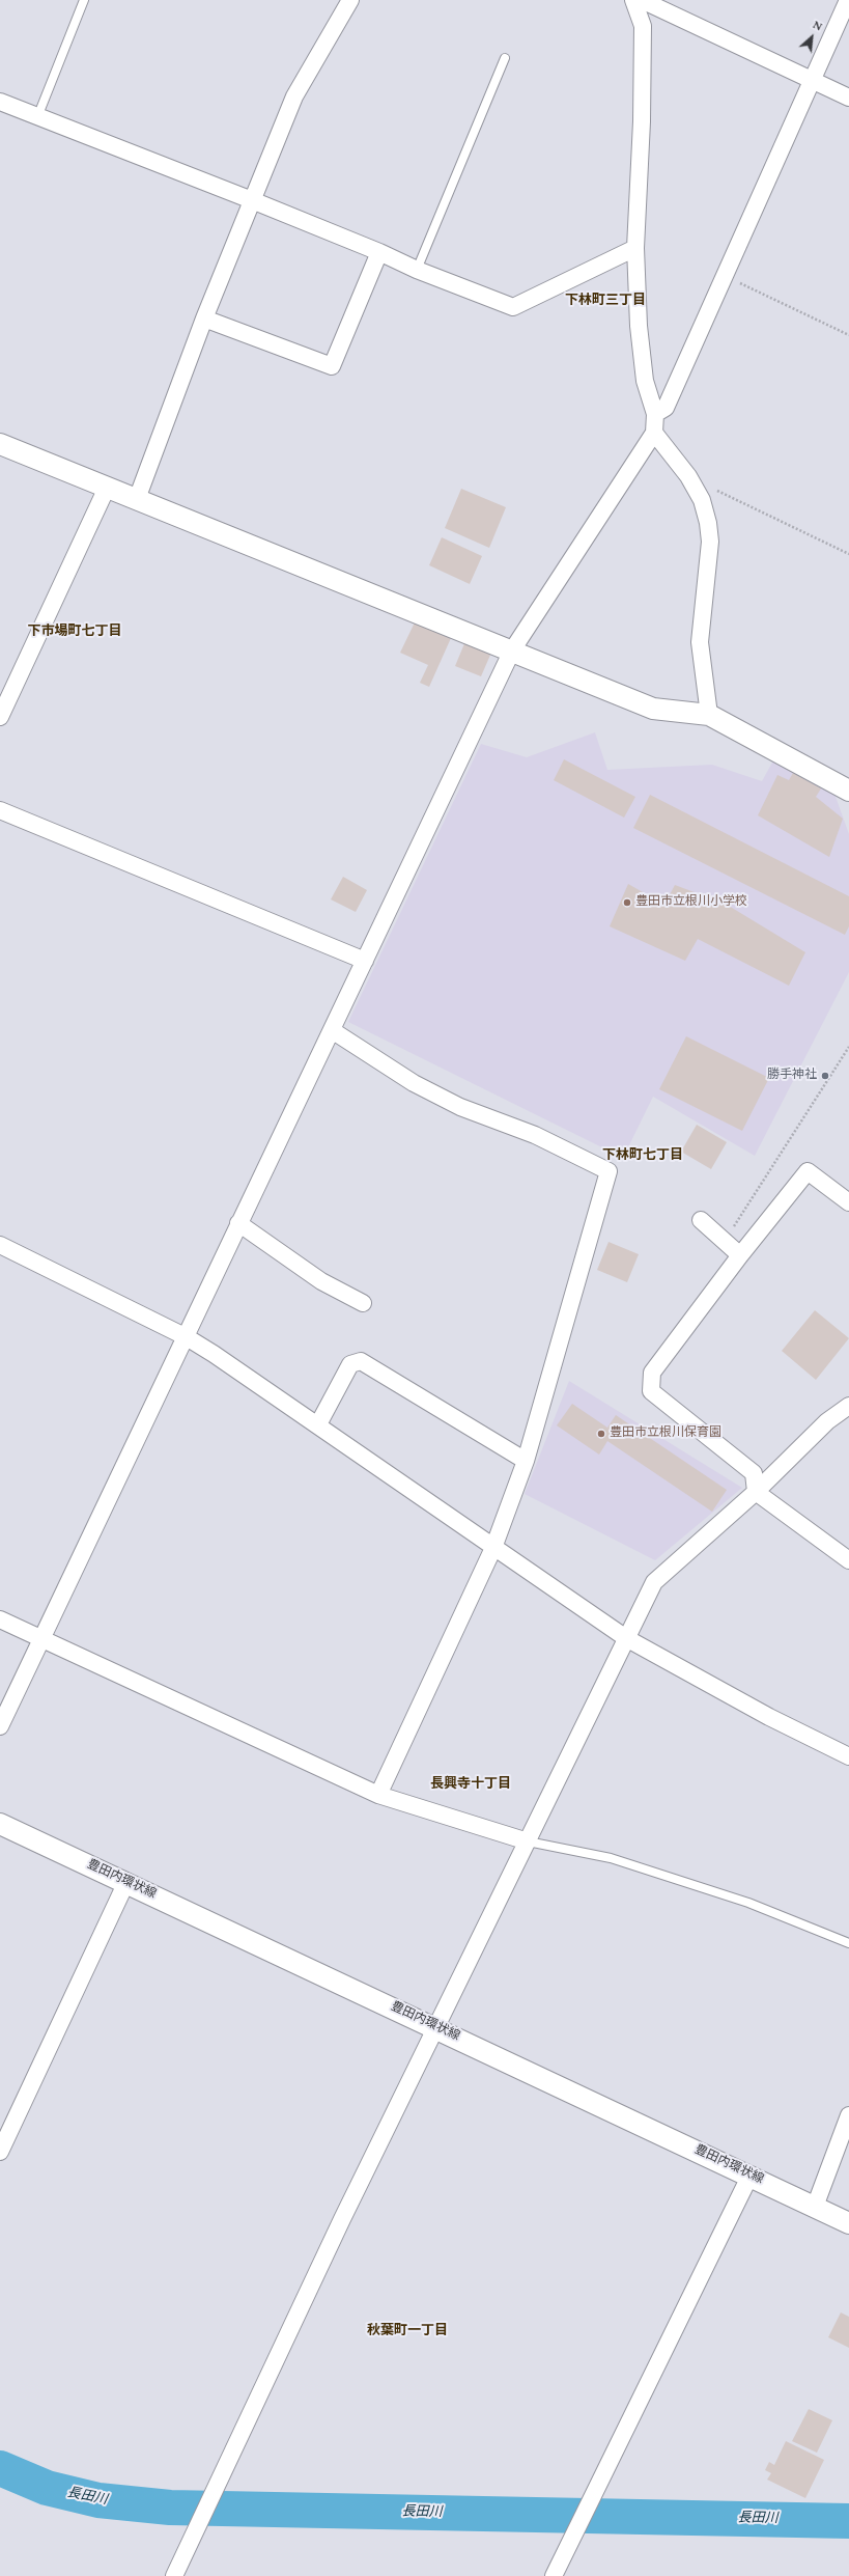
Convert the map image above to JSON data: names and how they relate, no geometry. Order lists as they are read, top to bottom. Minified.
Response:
{"streets":{"street":["豊田内環状線"]},"districts":["下林町三丁目","下市場町七丁目","下林町七丁目","長興寺十丁目","秋葉町一丁目"],"water":["長田川"],"places":["豊田市立根川小学校","勝手神社","豊田市立根川保育園"],"north":"top right"}
